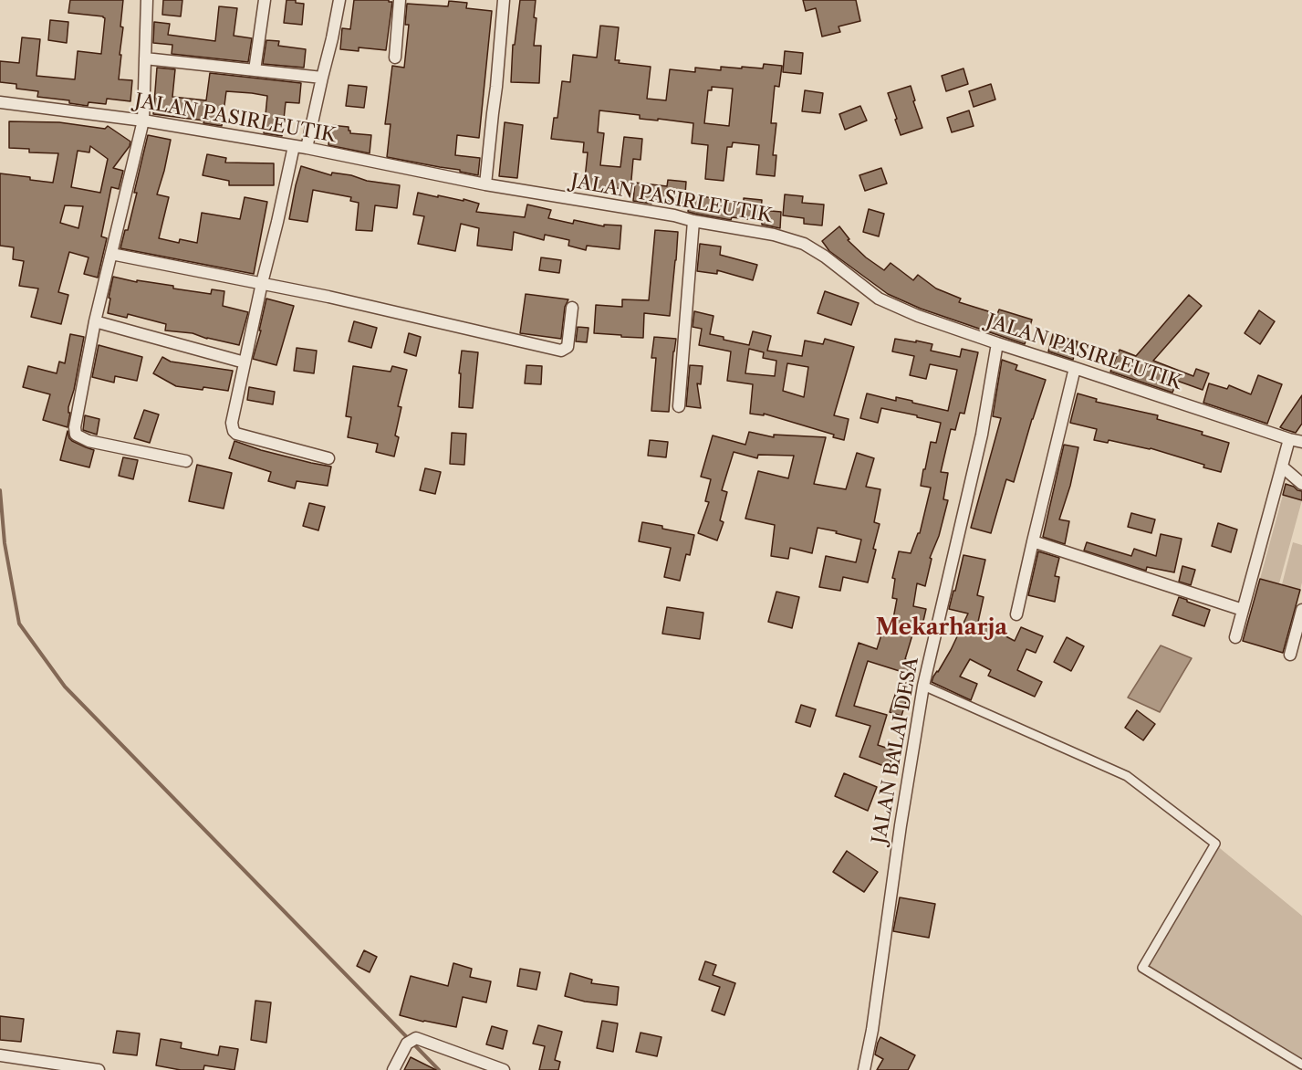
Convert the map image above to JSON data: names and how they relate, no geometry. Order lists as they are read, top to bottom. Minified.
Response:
{"streets":{"street":["JALAN PASIRLEUTIK","JALAN BALAI DESA"]},"crossings":[["JALAN PASIRLEUTIK","JALAN BALAI DESA"]],"districts":["Mekarharja"]}
